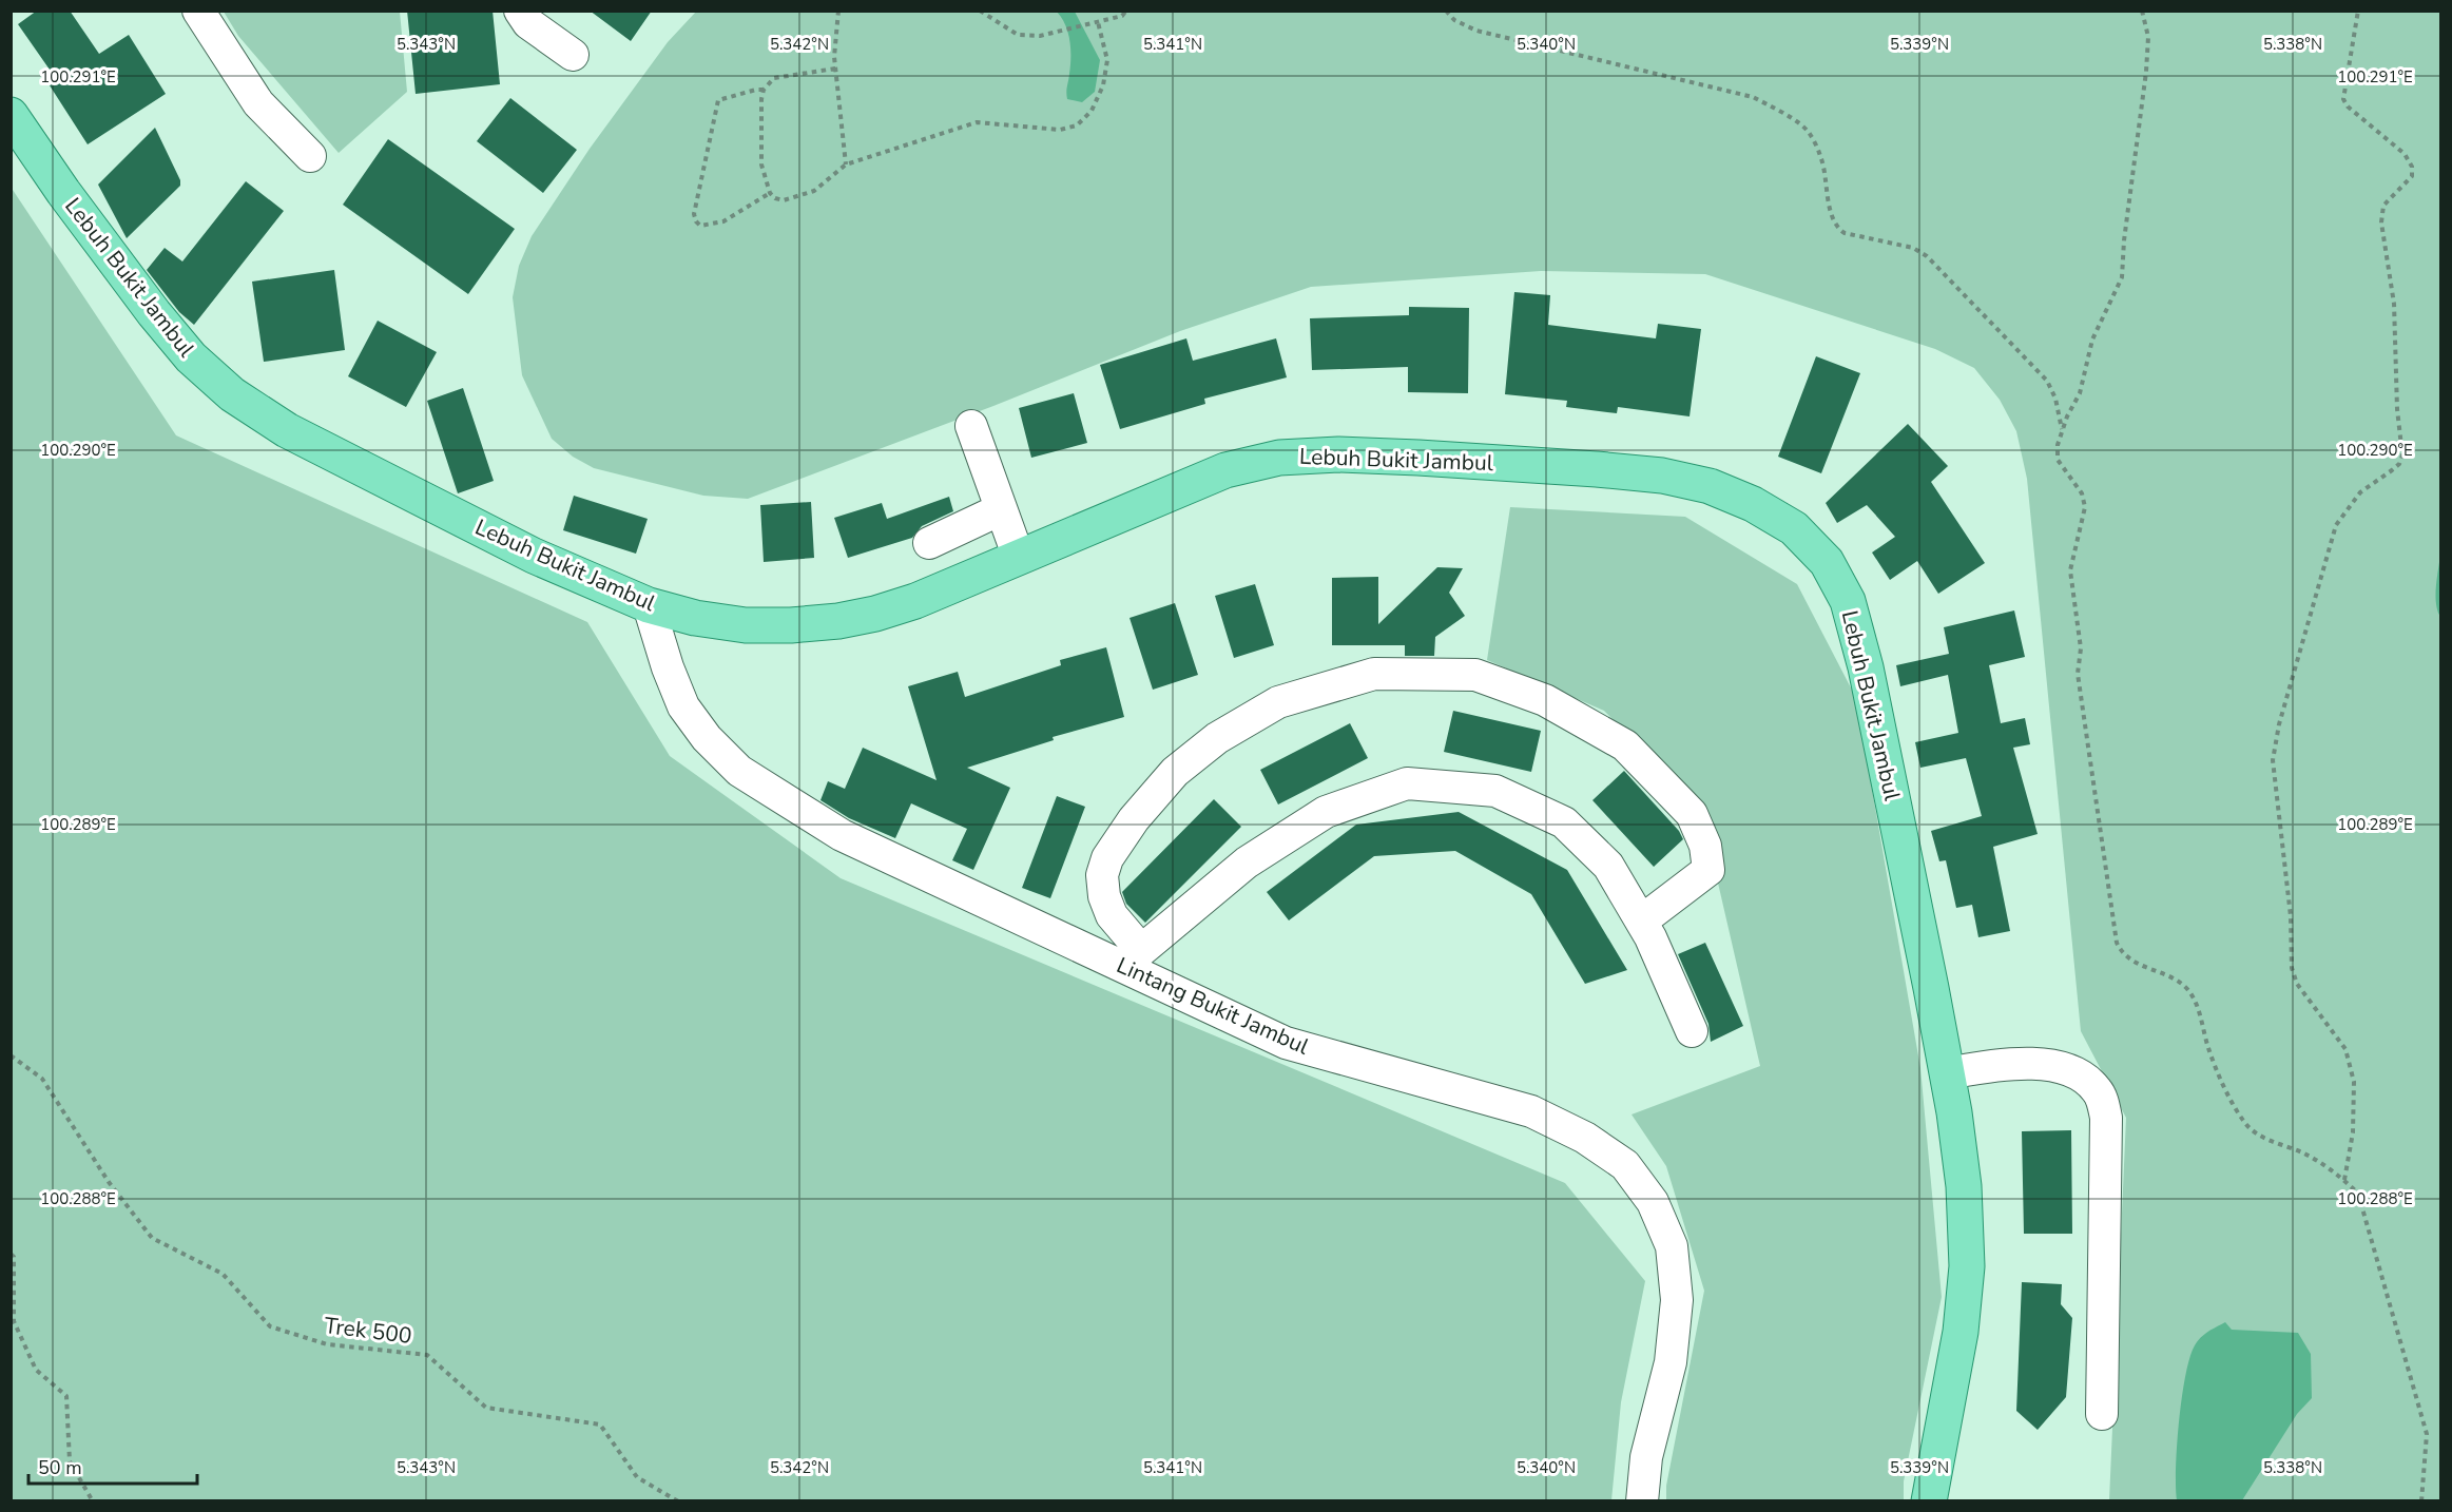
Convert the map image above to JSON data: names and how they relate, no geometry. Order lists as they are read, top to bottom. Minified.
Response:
{"streets":{"main road":["Lebuh Bukit Jambul"],"street":["Lintang Bukit Jambul"],"path":["Trek 500"]},"crossings":[["Lebuh Bukit Jambul","Lintang Bukit Jambul"]],"scale_bar":"50 m","coordinates":["5.343°N","5.342°N","5.341°N","5.340°N","5.339°N","5.338°N","100.291°E","100.290°E","100.289°E","100.288°E"]}
